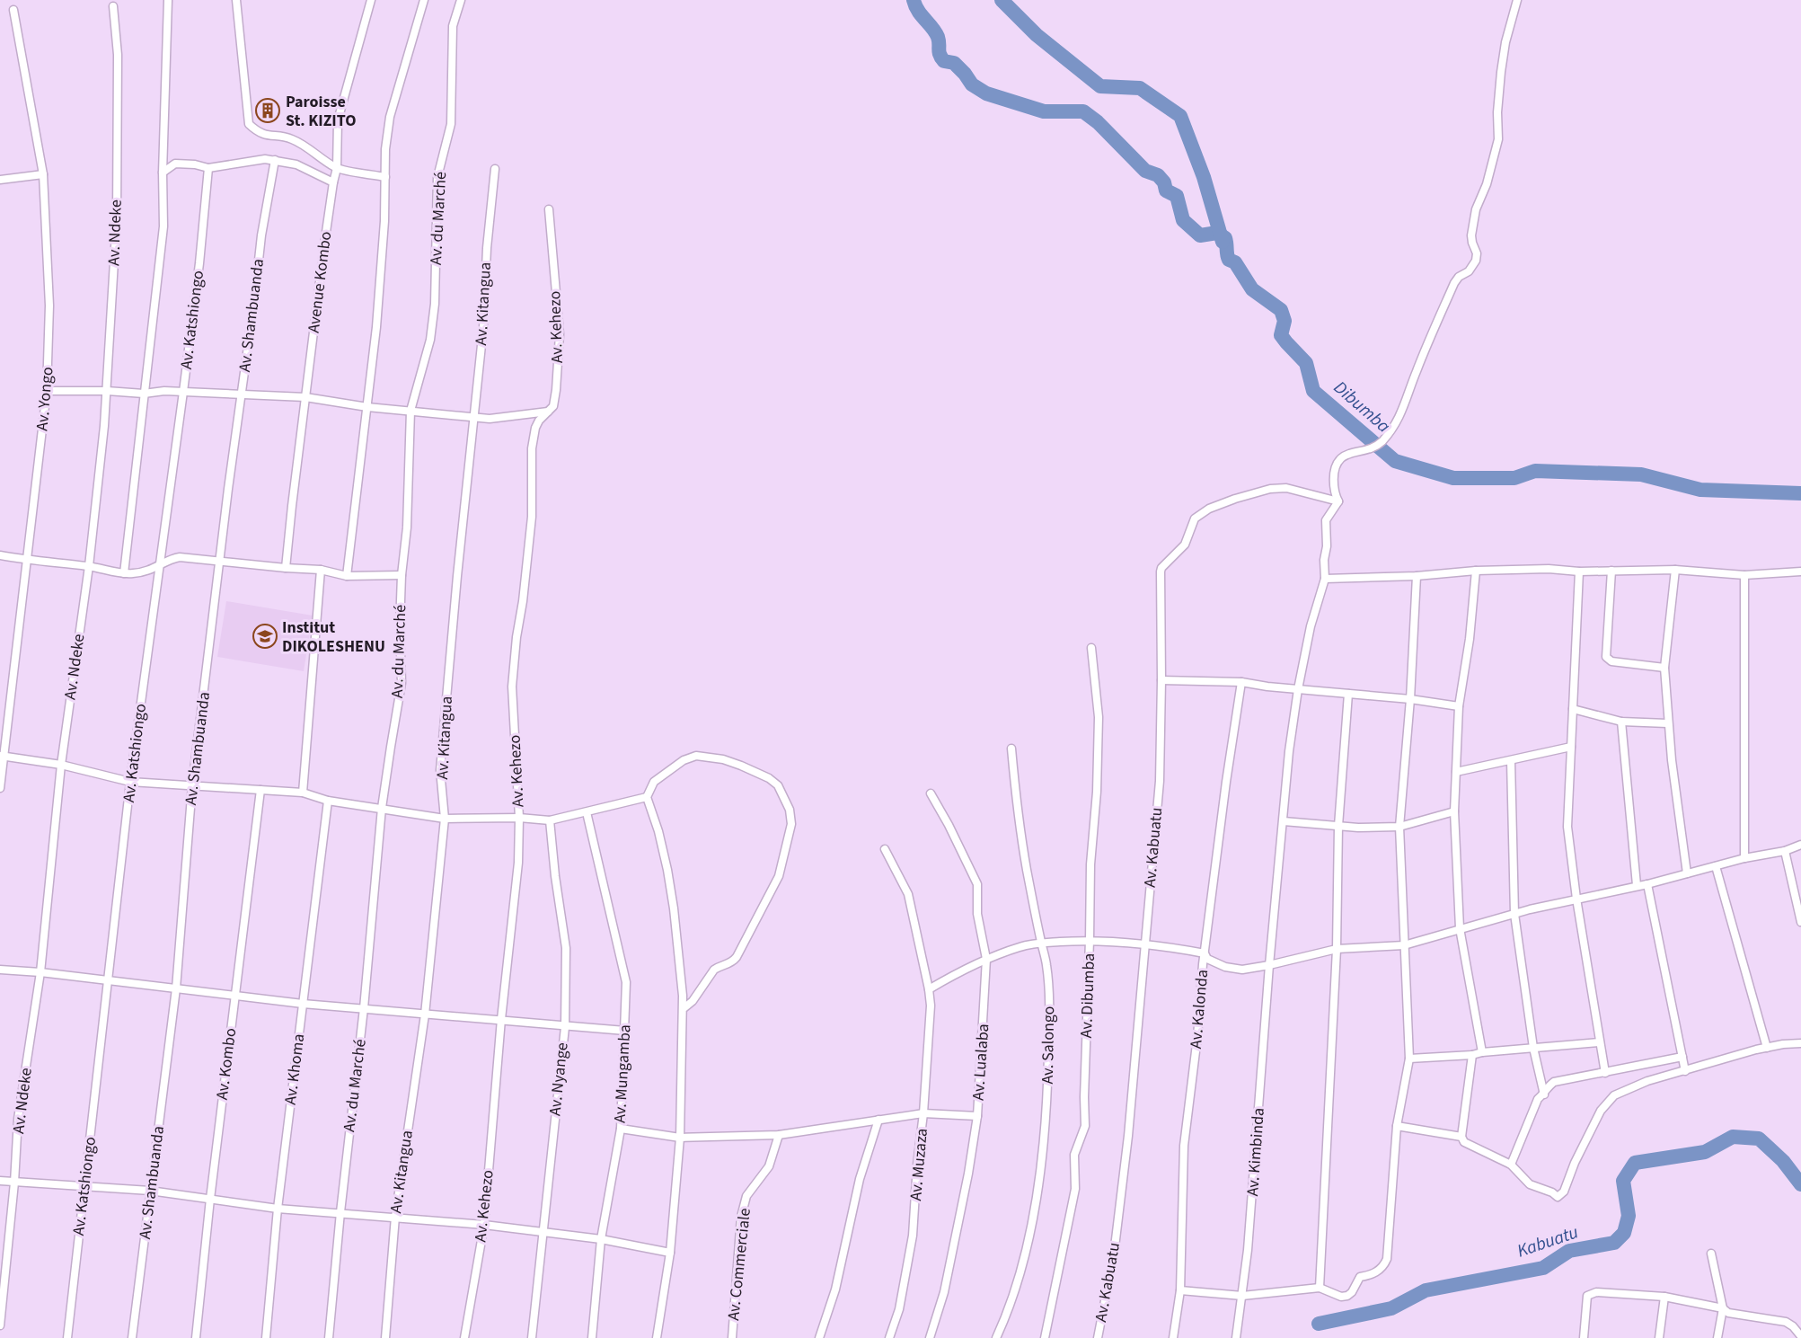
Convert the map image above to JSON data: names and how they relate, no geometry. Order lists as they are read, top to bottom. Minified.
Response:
{"streets":{"street":["Av. du Marché","Av. Ndeke","Avenue Kombo","Av. Kitangua","Av. Shambuanda","Av. Katshiongo","Av. Kehezo","Av. Yongo","Av. Kabuatu","Av. Dibumba","Av. Kalonda","Av. Salongo","Av. Lualaba","Av. Kombo","Av. Khoma","Av. Mungamba","Av. Nyange","Av. Kimbinda","Av. Muzaza","Av. Commerciale"]},"crossings":[["Av. Kabuatu","Av. Kimbinda"]],"water":["Dibumba","Kabuatu"],"places":{"building":["Paroisse St. KIZITO"],"school or university":["Institut DIKOLESHENU"]}}
